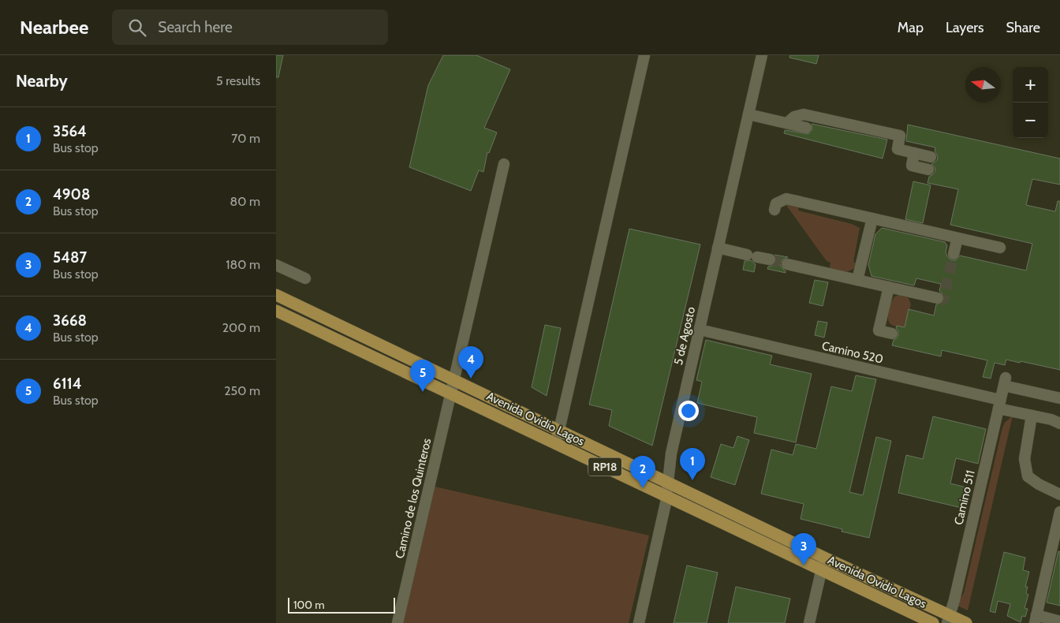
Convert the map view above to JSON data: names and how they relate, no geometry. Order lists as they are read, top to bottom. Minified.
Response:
{"streets":{"main road":["Avenida Ovidio Lagos","RP18"],"street":["5 de Agosto","Camino 520","Camino 511","Camino de los Quinteros"]},"crossings":[["5 de Agosto","Camino 520"],["5 de Agosto","Avenida Ovidio Lagos"],["Camino 520","Camino 511"],["Avenida Ovidio Lagos","Camino 511"],["Avenida Ovidio Lagos","Camino de los Quinteros"]],"scale_bar":"100 m","north":"left","page":{"header":"Nearbee","search":"Search here","nav":["Map","Layers","Share"],"heading":["Nearby","5 results"],"map_buttons":["+","−"],"list":[{"mark":"1","name":"3564","note":"Bus stop","value":"70 m"},{"mark":"2","name":"4908","note":"Bus stop","value":"80 m"},{"mark":"3","name":"5487","note":"Bus stop","value":"180 m"},{"mark":"4","name":"3668","note":"Bus stop","value":"200 m"},{"mark":"5","name":"6114","note":"Bus stop","value":"250 m"}],"pins":["4","5","1","2","3"],"scale":"100 m"}}
